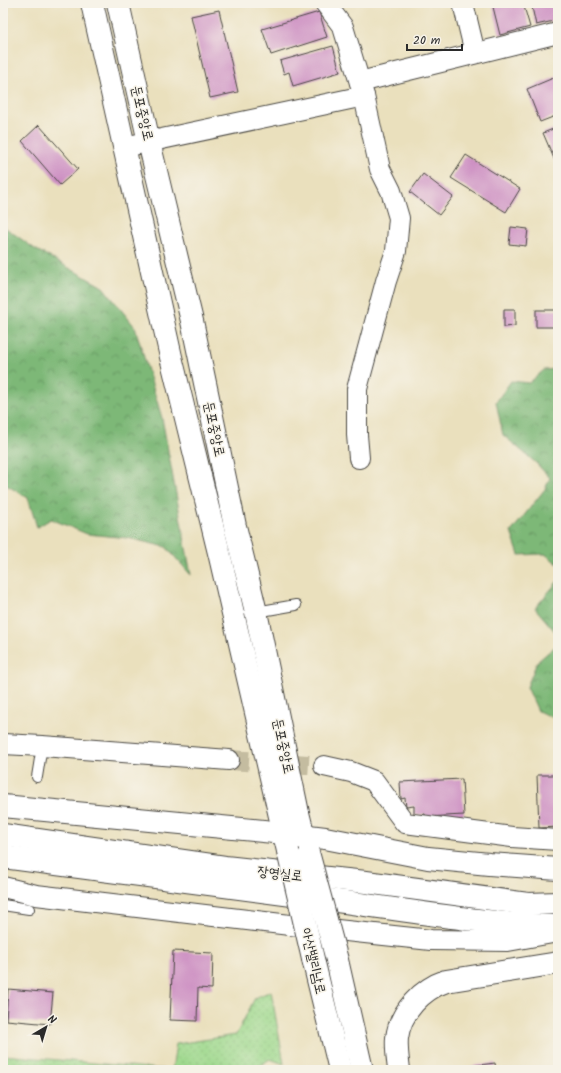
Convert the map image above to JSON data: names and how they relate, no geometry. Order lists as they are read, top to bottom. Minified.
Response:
{"streets":{"main road":["둔포중앙로","장영실로","아산밸리남로"]},"crossings":[["둔포중앙로","아산밸리남로"]],"scale_bar":"20 m","north":"top right"}
